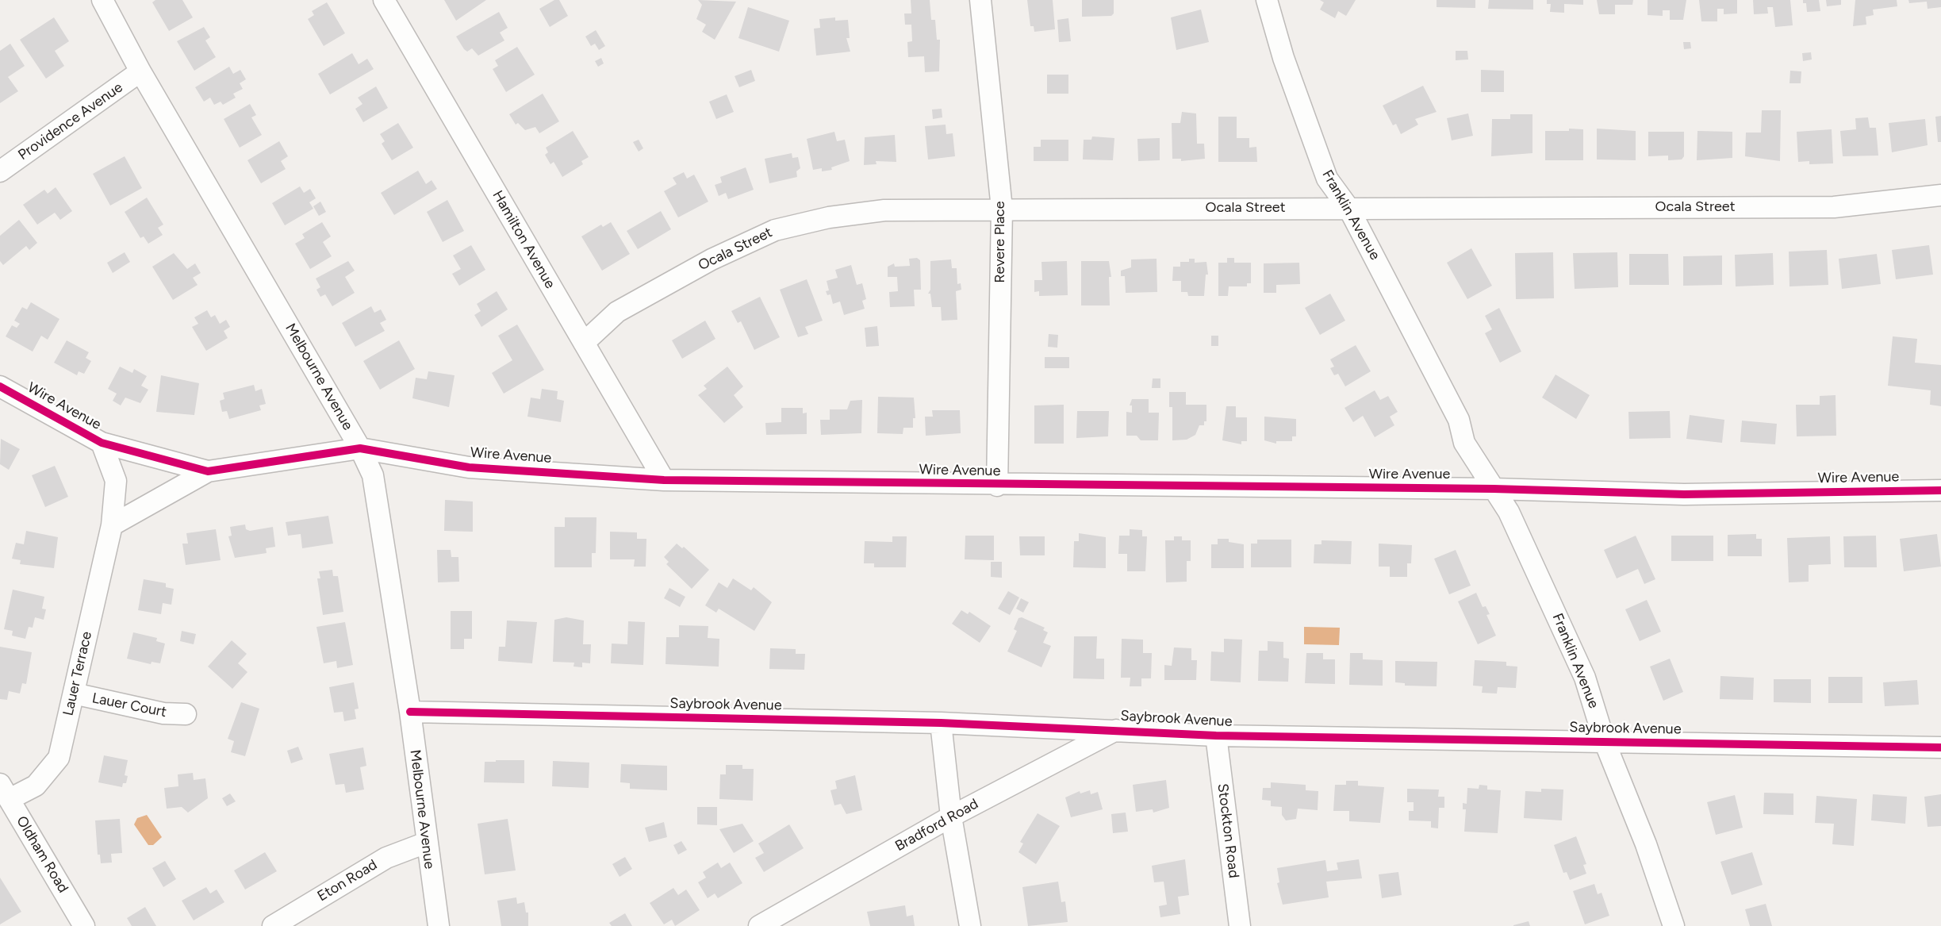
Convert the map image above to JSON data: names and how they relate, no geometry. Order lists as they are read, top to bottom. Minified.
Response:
{"streets":{"street":["Providence Avenue","Ocala Street","Franklin Avenue","Hamilton Avenue","Revere Place","Melbourne Avenue","Wire Avenue","Lauer Terrace","Saybrook Avenue","Lauer Court","Bradford Road","Stockton Road","Oldham Road","Eton Road"]},"crossings":[["Providence Avenue","Melbourne Avenue"],["Ocala Street","Franklin Avenue"],["Ocala Street","Hamilton Avenue"],["Ocala Street","Revere Place"],["Franklin Avenue","Wire Avenue"],["Franklin Avenue","Saybrook Avenue"],["Hamilton Avenue","Wire Avenue"],["Revere Place","Wire Avenue"],["Melbourne Avenue","Wire Avenue"],["Melbourne Avenue","Saybrook Avenue"],["Melbourne Avenue","Eton Road"],["Wire Avenue","Lauer Terrace"],["Lauer Terrace","Lauer Court"],["Lauer Terrace","Oldham Road"],["Saybrook Avenue","Bradford Road"],["Saybrook Avenue","Stockton Road"]]}
